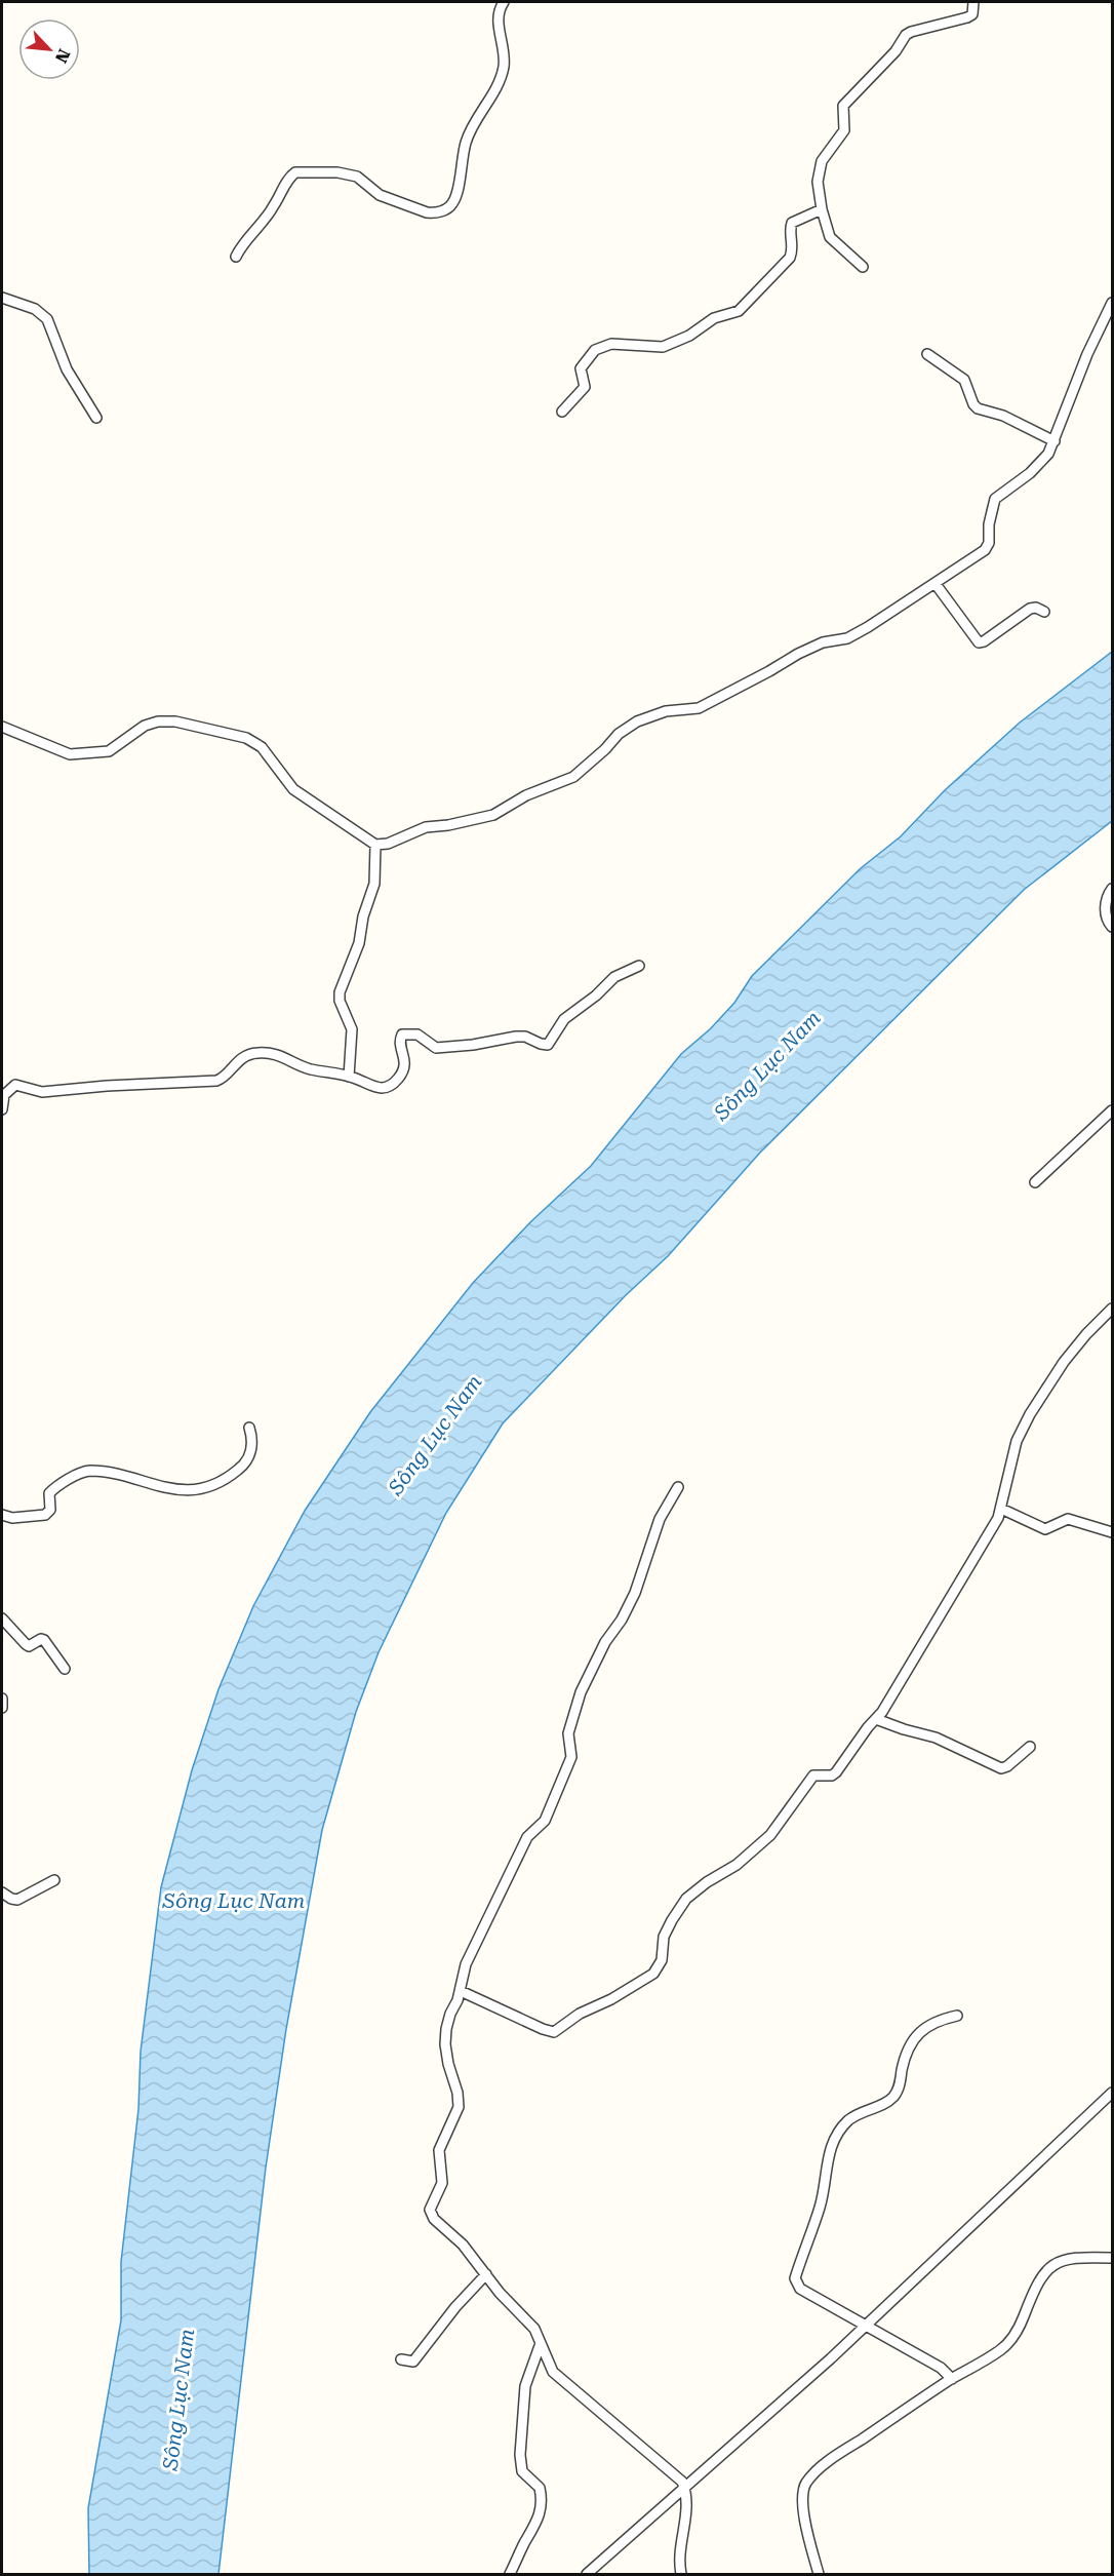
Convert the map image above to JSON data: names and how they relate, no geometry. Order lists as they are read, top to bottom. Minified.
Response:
{"water":["Sông Lục Nam"],"north":"bottom right"}
